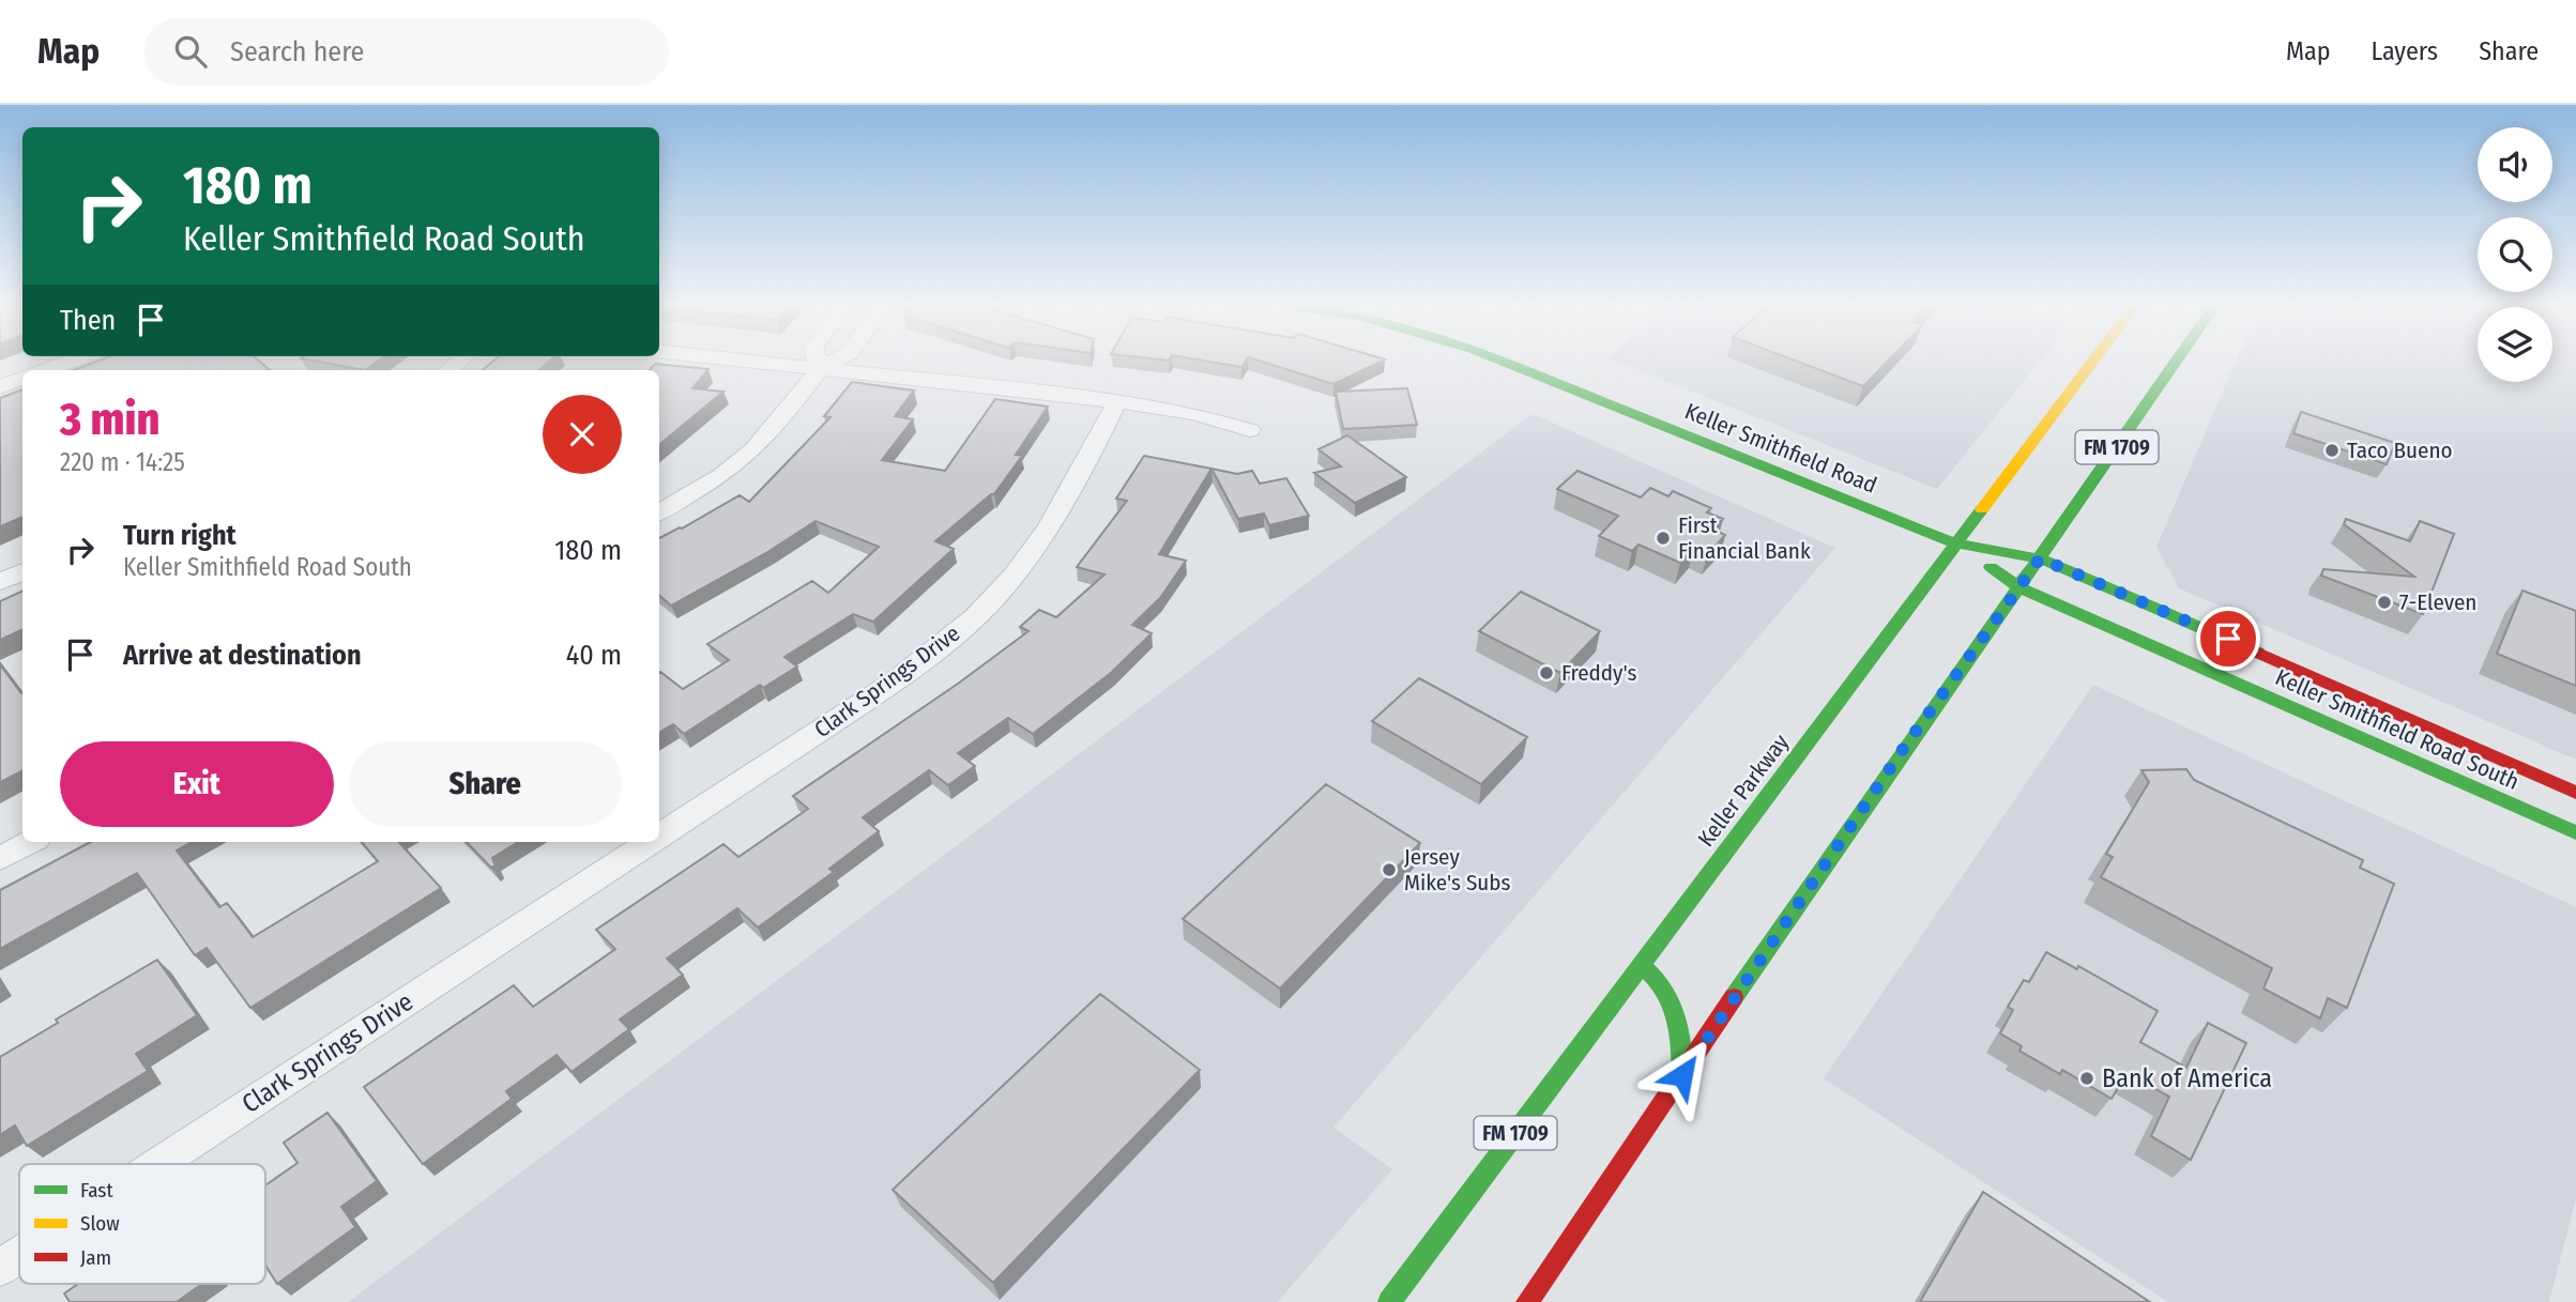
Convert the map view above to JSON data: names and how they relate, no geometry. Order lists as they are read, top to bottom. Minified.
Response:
{"streets":{"main road":["FM 1709","Keller Smithfield Road","Keller Smithfield Road South","Keller Parkway"],"street":["Clark Springs Drive"]},"crossings":[["FM 1709","Keller Smithfield Road South"],["Keller Smithfield Road","Keller Smithfield Road South"],["Keller Smithfield Road","Keller Parkway"],["Keller Smithfield Road South","Keller Parkway"]],"places":["Taco Bueno","First Financial Bank","7-Eleven","Freddy's","Jersey Mike's Subs","Bank of America"],"legend":["Fast","Slow","Jam"],"page":{"header":"Map","search":"Search here","nav":["Map","Layers","Share"],"turn":["180 m","Keller Smithfield Road South"],"then":"Then","heading":["3 min","220 m · 14:25"],"list":[{"name":"Turn right","note":"Keller Smithfield Road South","value":"180 m"},{"name":"Arrive at destination","value":"40 m"}],"buttons":["Exit","Share"]}}
